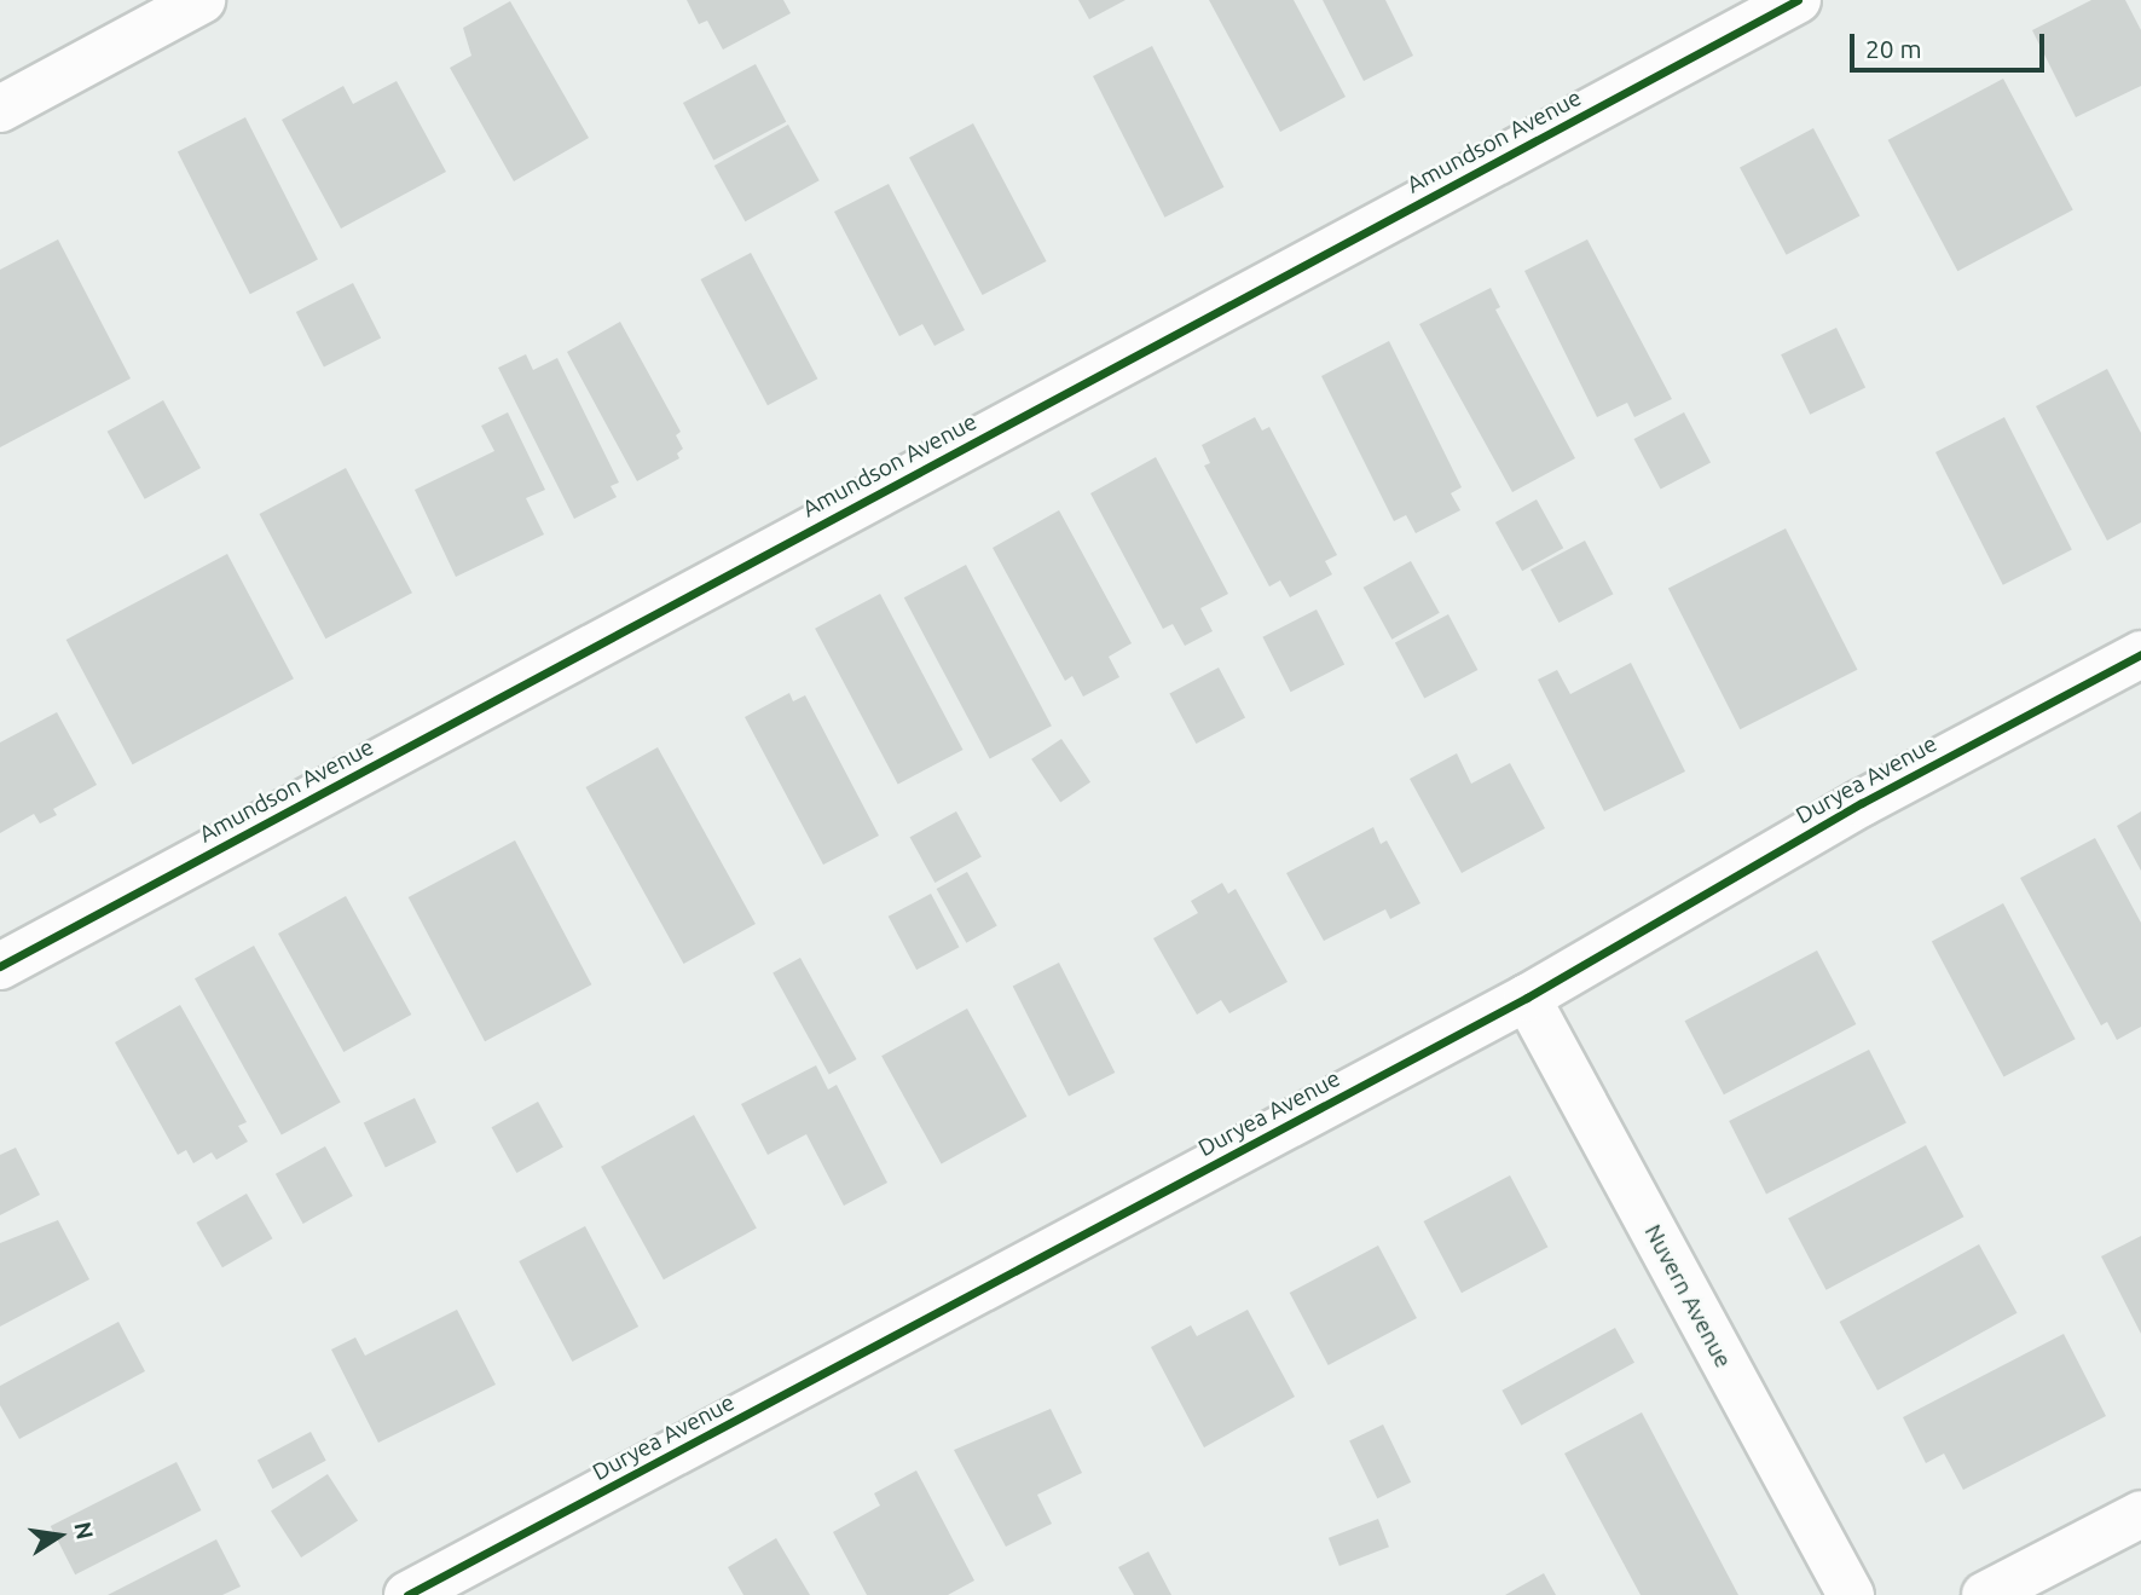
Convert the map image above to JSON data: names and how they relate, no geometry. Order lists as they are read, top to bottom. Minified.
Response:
{"streets":{"street":["Amundson Avenue","Duryea Avenue","Nuvern Avenue"]},"crossings":[["Duryea Avenue","Nuvern Avenue"]],"scale_bar":"20 m","north":"right"}
